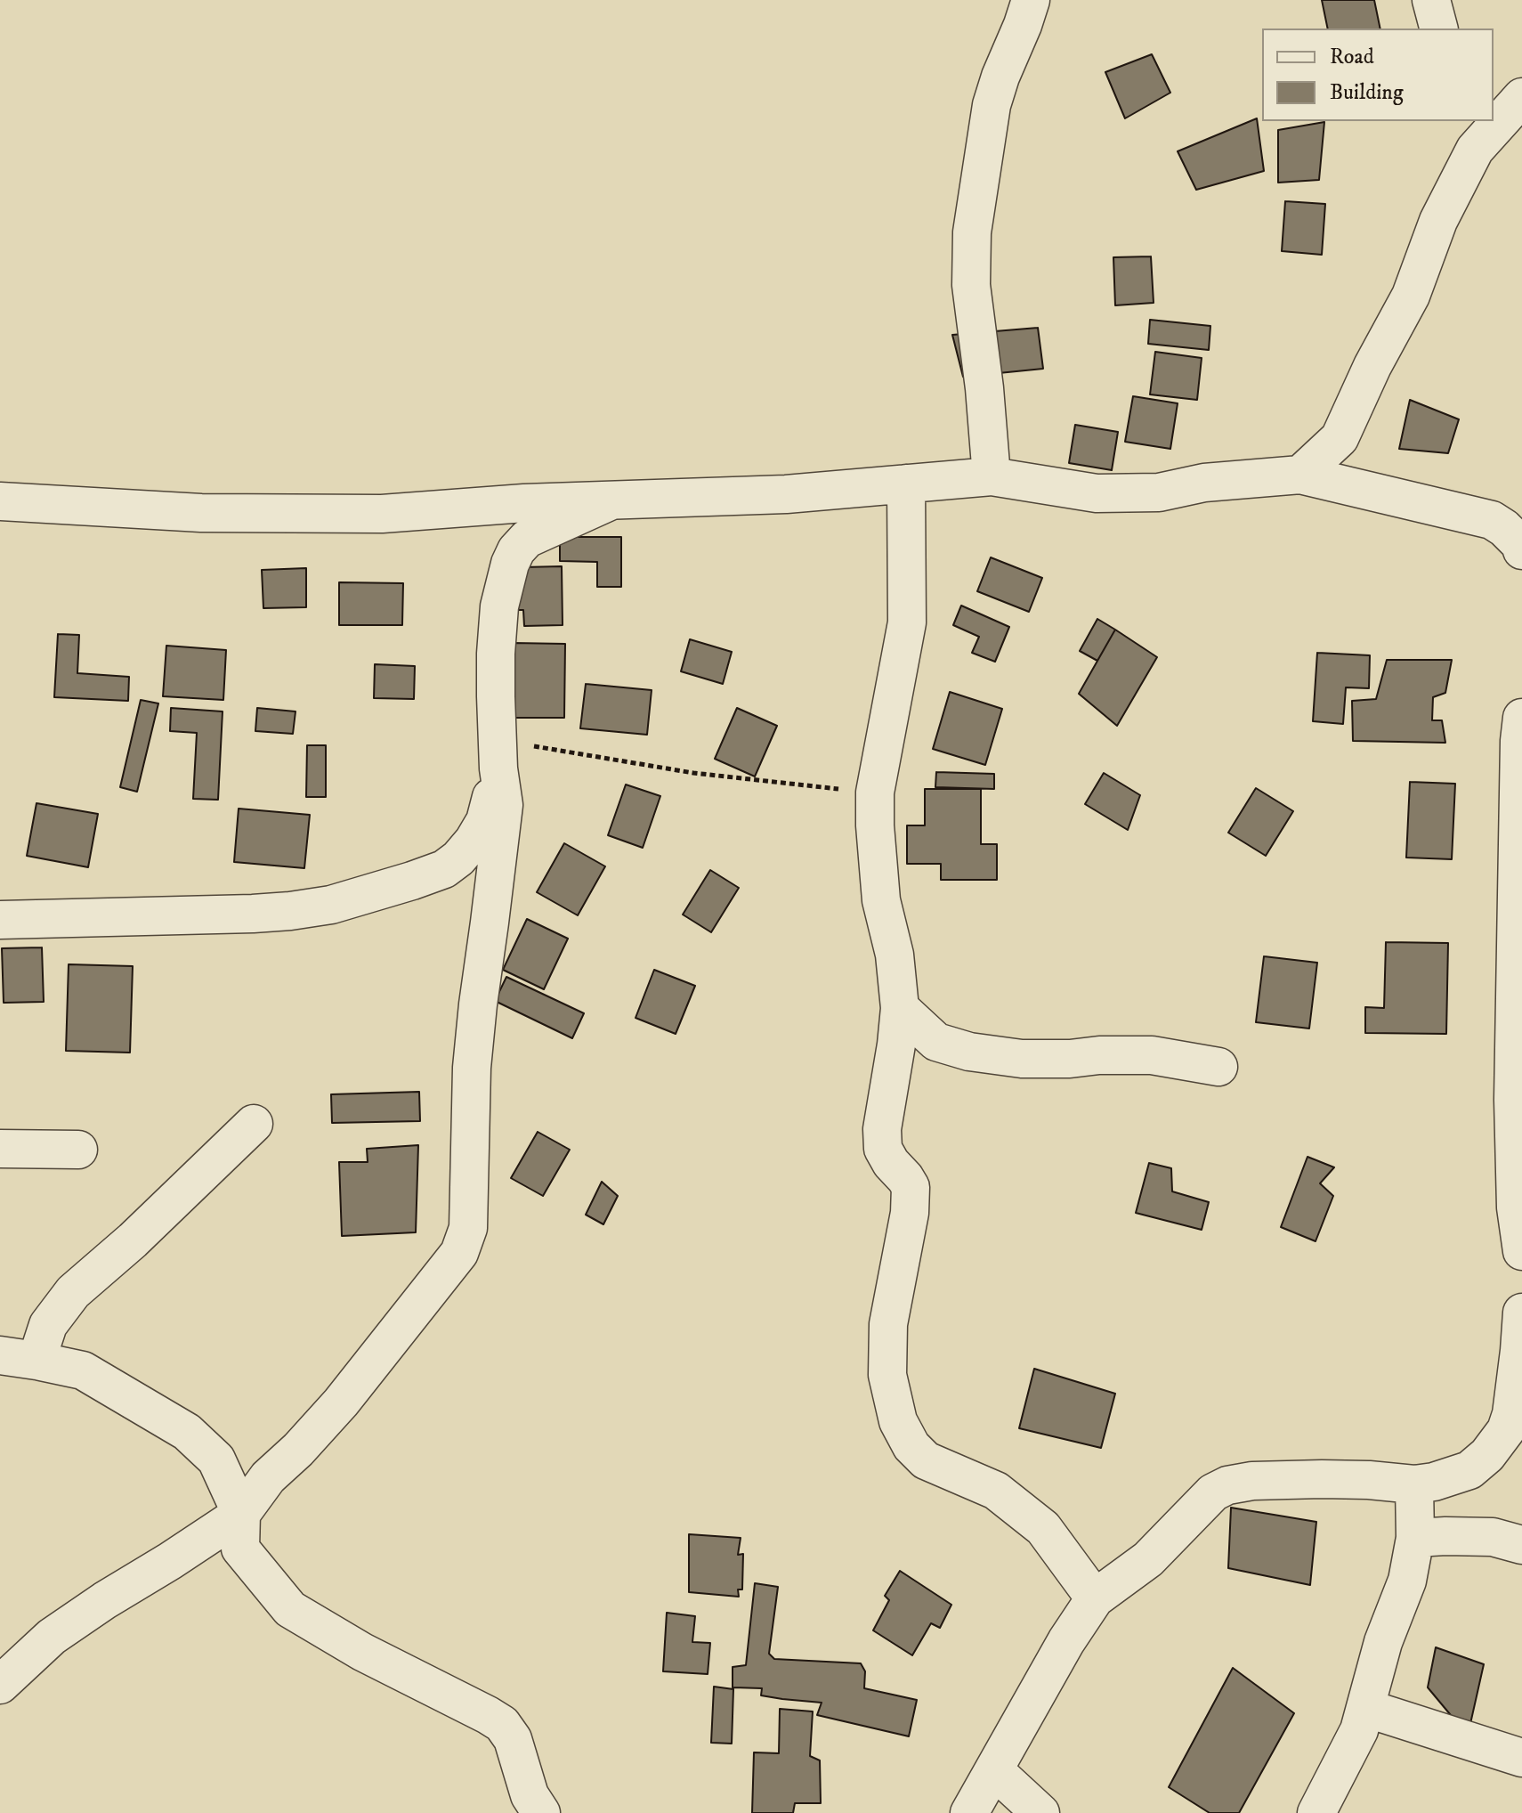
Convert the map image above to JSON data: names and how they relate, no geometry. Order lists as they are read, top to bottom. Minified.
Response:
{"legend":["Road","Building"]}
